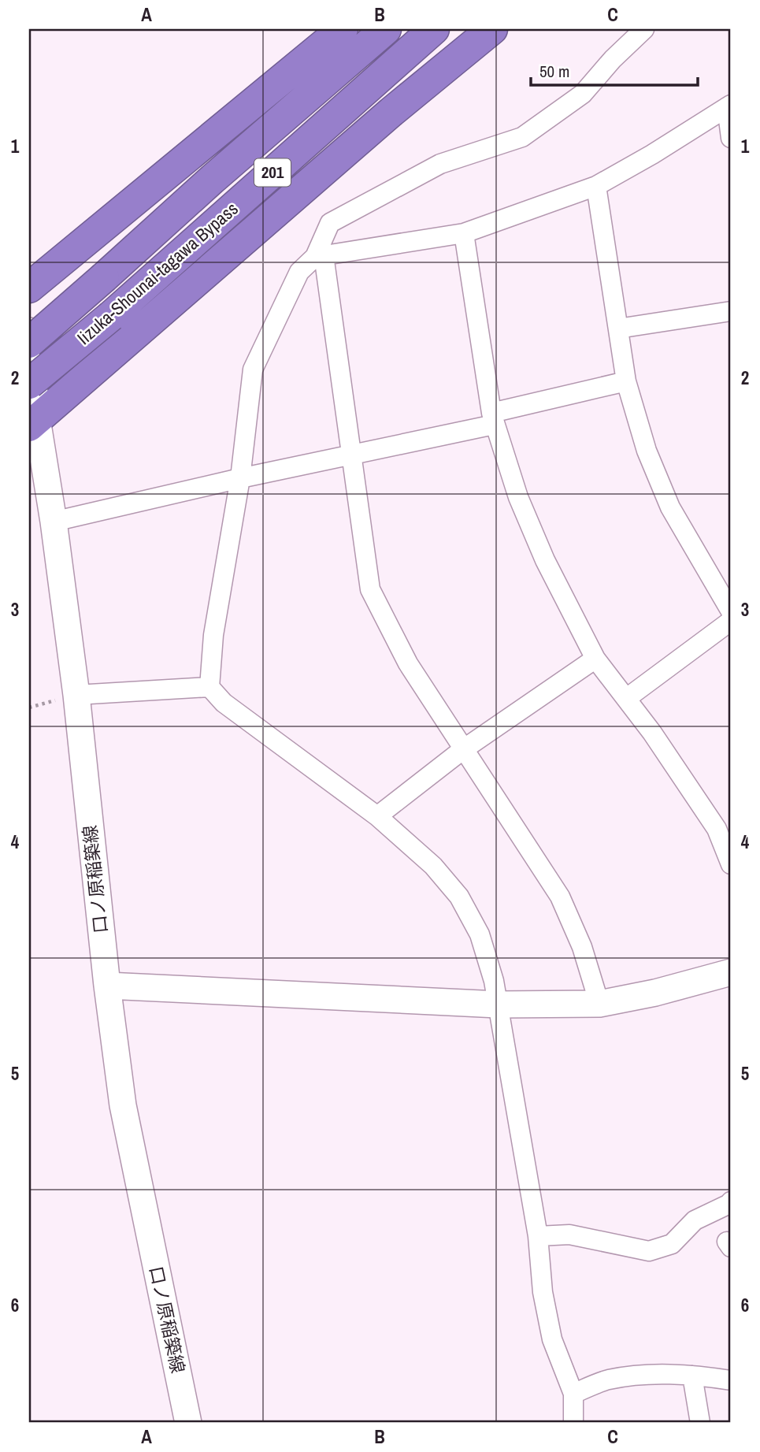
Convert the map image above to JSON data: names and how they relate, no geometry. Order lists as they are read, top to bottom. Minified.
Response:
{"streets":{"highway":["201","Iizuka-Shounai-tagawa Bypass"],"main road":["口ノ原稲築線"]},"scale_bar":"50 m","grid":{"columns":["A","B","C"],"rows":["1","2","3","4","5","6"]}}
